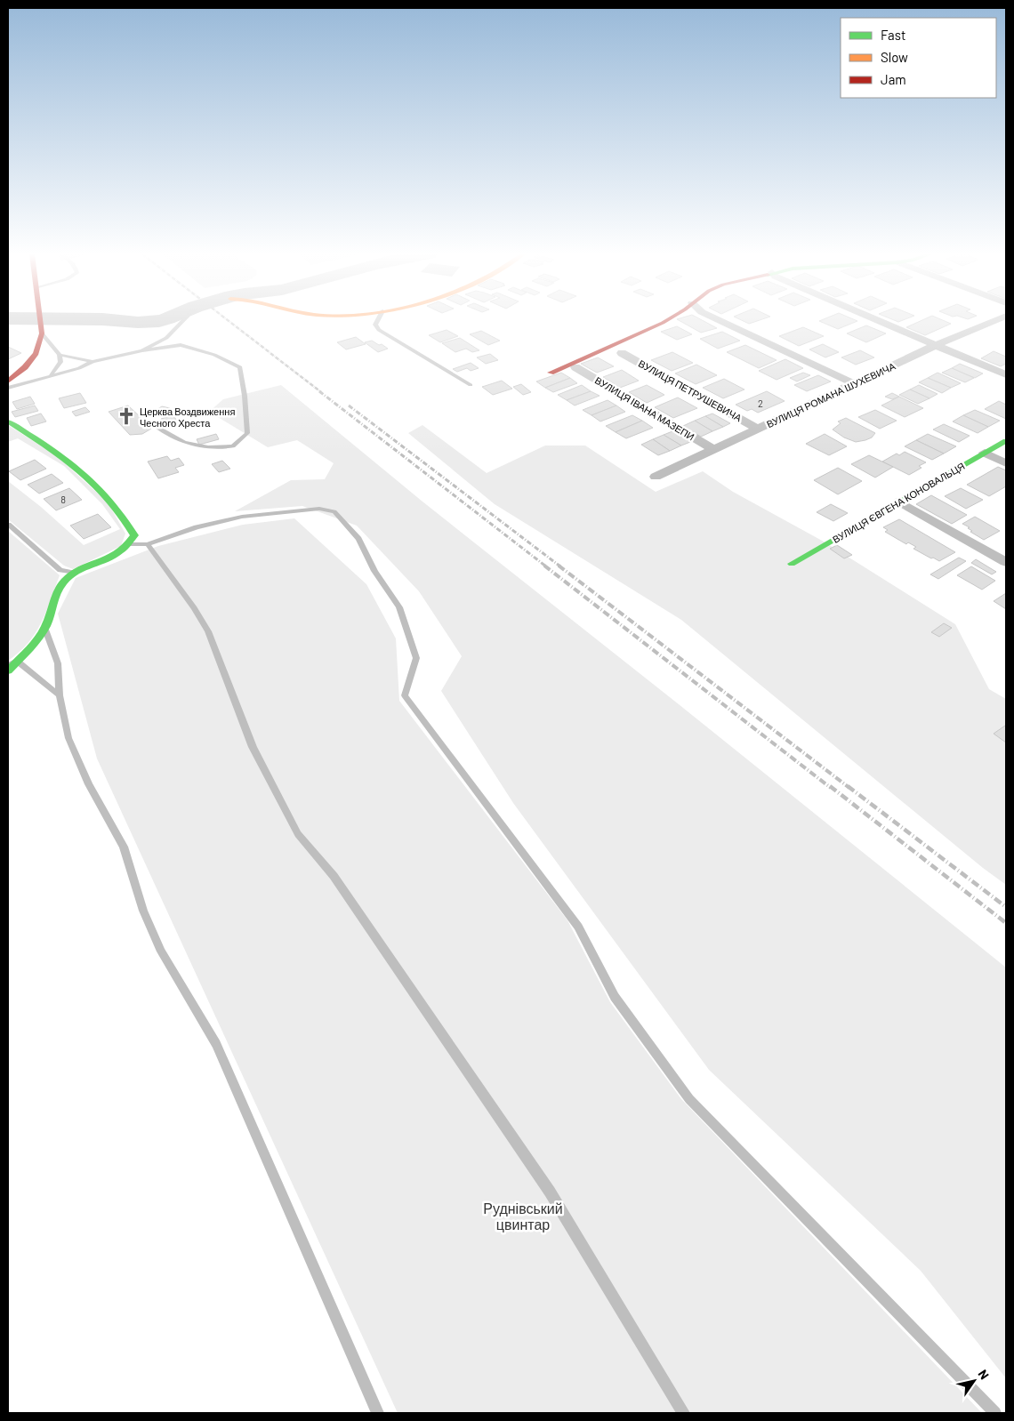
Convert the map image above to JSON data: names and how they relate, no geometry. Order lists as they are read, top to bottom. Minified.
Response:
{"streets":{"street":["ВУЛИЦЯ ПЕТРУШЕВИЧА","ВУЛИЦЯ РОМАНА ШУХЕВИЧА","ВУЛИЦЯ ІВАНА МАЗЕПИ","ВУЛИЦЯ ЄВГЕНА КОНОВАЛЬЦЯ"]},"crossings":[["ВУЛИЦЯ ПЕТРУШЕВИЧА","ВУЛИЦЯ РОМАНА ШУХЕВИЧА"],["ВУЛИЦЯ РОМАНА ШУХЕВИЧА","ВУЛИЦЯ ІВАНА МАЗЕПИ"]],"parks":["Руднівський цвинтар"],"places":{"church":["Церква Воздвиження Чесного Хреста"]},"house_numbers":["2","8"],"legend":["Fast","Slow","Jam"],"north":"top right"}
